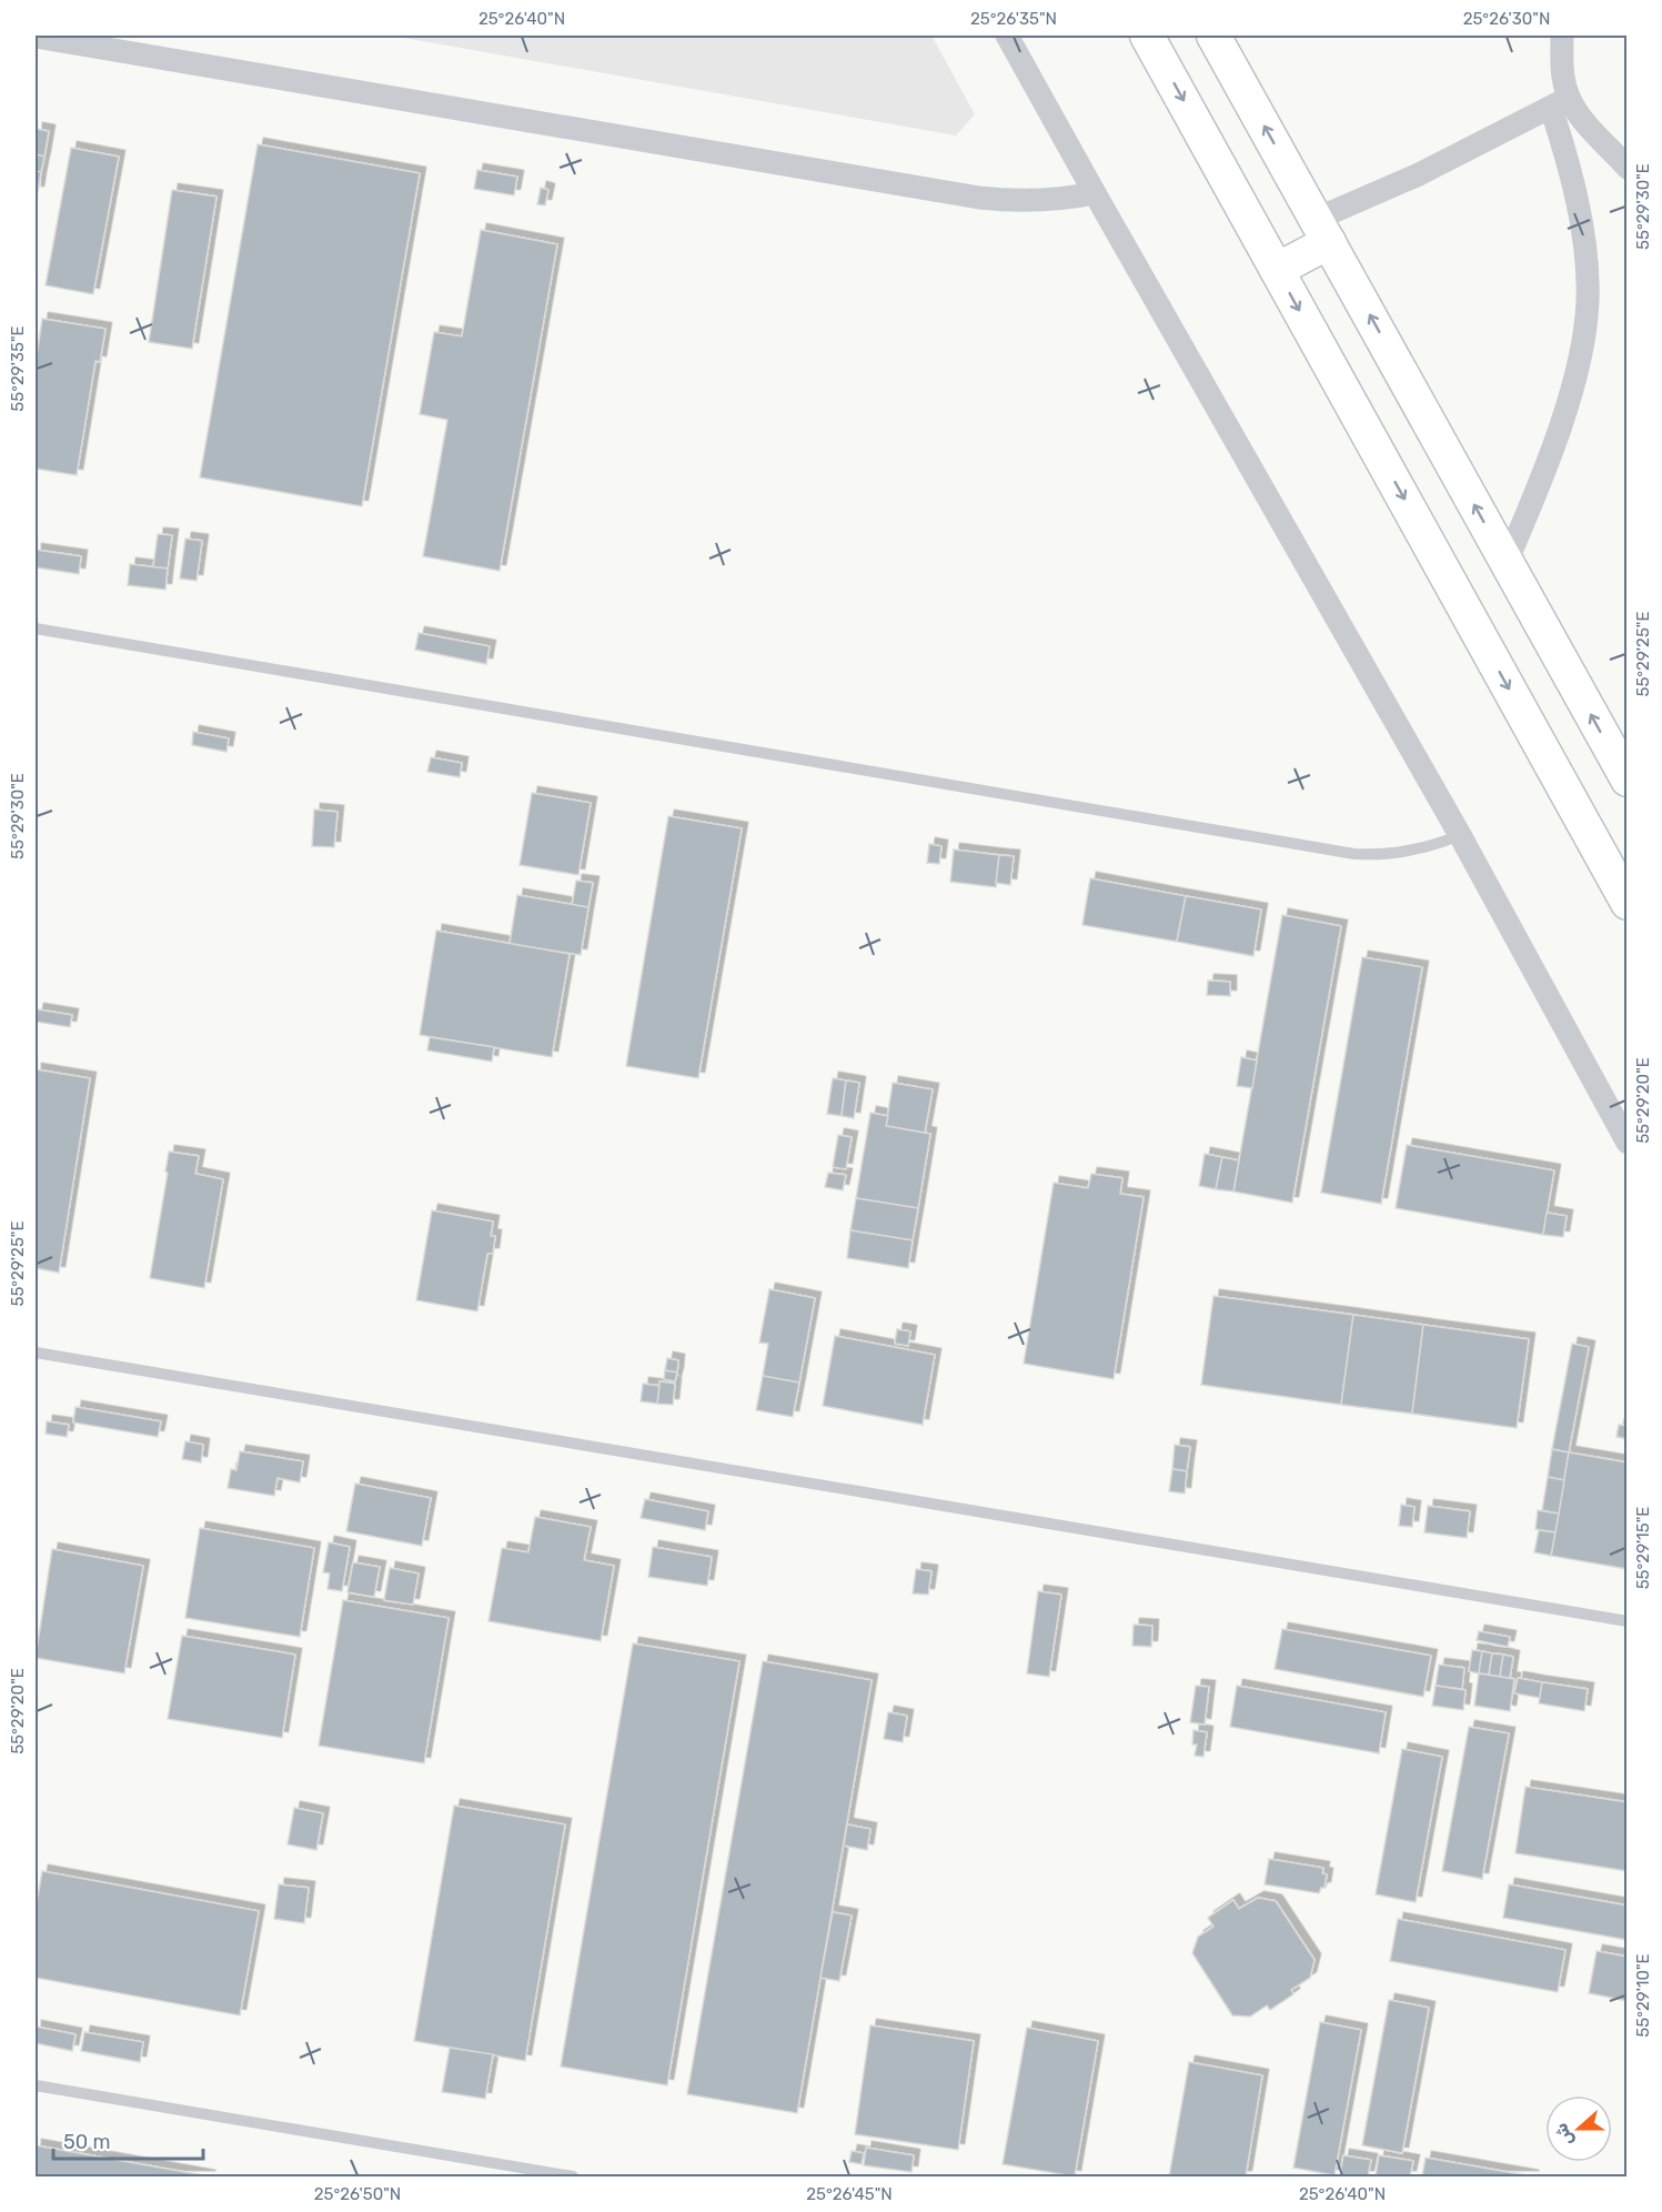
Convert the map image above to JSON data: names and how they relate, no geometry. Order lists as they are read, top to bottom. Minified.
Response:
{"scale_bar":"50 m","north":"left","coordinates":["25°26'40\"N","25°26'35\"N","25°26'30\"N","55°29'30\"E","55°29'35\"E","55°29'25\"E","55°29'20\"E","55°29'15\"E","55°29'10\"E","25°26'50\"N","25°26'45\"N"]}
